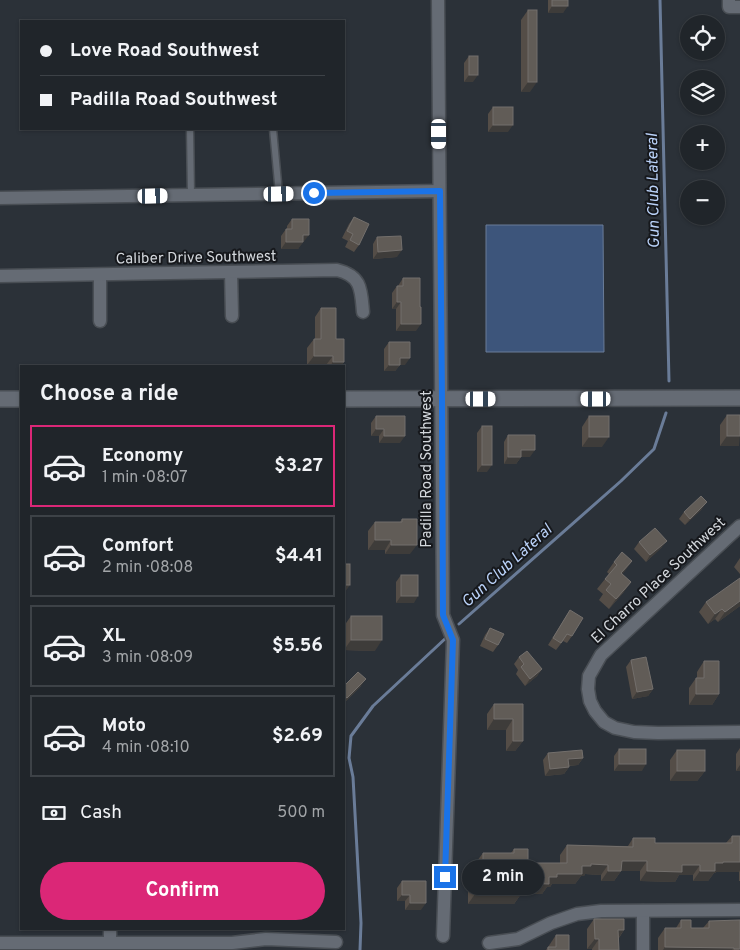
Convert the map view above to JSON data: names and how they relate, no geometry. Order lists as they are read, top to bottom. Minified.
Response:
{"streets":{"street":["Caliber Drive Southwest","Padilla Road Southwest","El Charro Place Southwest"]},"water":["Gun Club Lateral"],"page":{"map_buttons":["+","−"],"banner":["Love Road Southwest","Padilla Road Southwest"],"heading":"Choose a ride","list":[{"name":"Economy","note":"1 min · 08:07","value":"$3.27"},{"name":"Comfort","note":"2 min · 08:08","value":"$4.41"},{"name":"XL","note":"3 min · 08:09","value":"$5.56"},{"name":"Moto","note":"4 min · 08:10","value":"$2.69"}],"pay":["Cash","500 m"],"buttons":"Confirm","bubble":"2 min"}}
